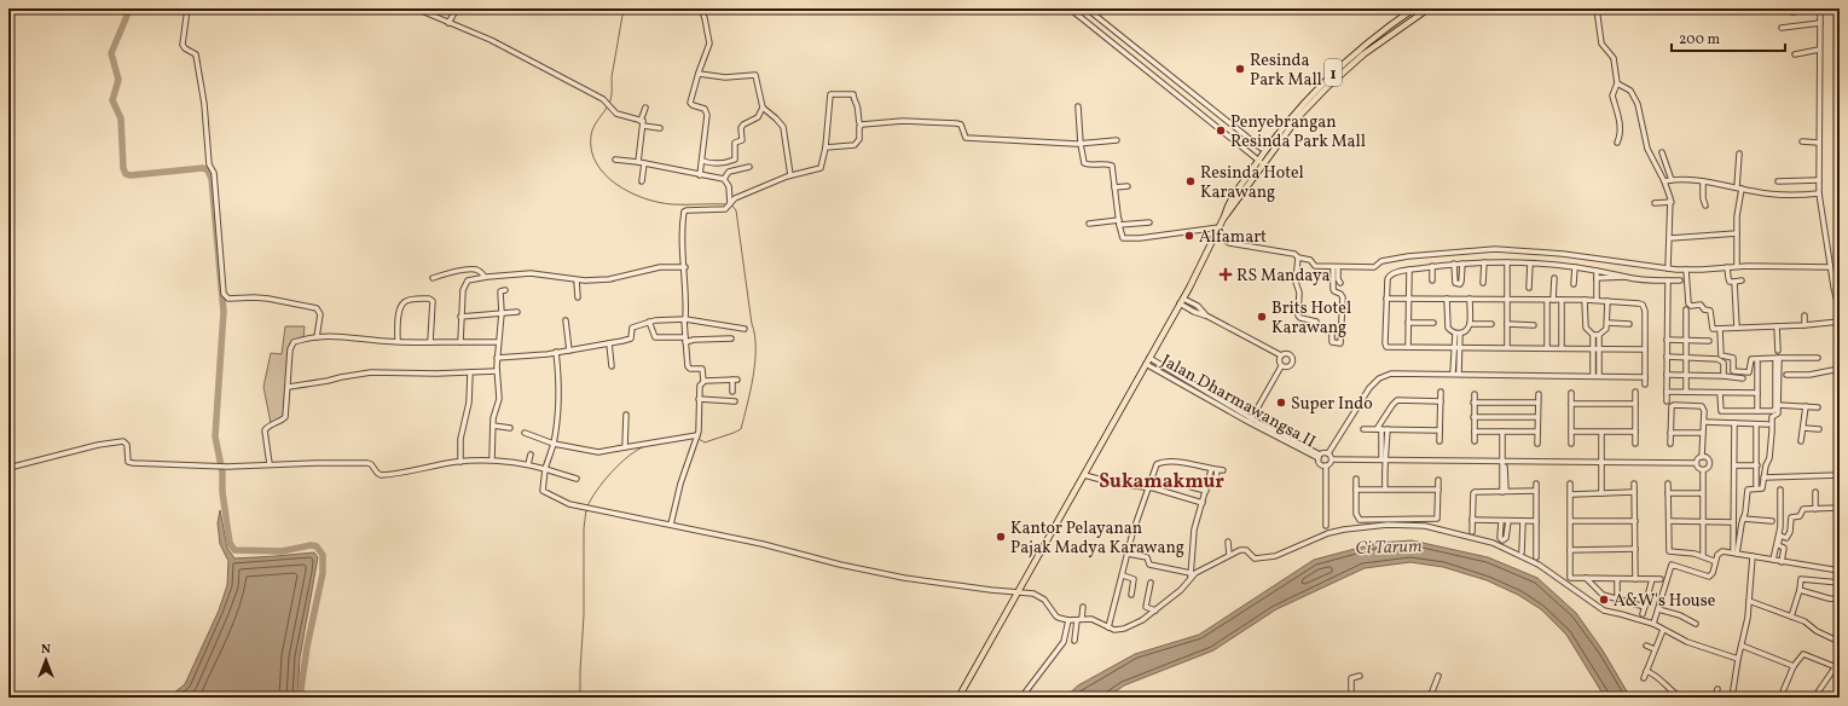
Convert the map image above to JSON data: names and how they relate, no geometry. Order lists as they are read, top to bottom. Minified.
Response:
{"streets":{"main road":["1"],"street":["Jalan Dharmawangsa II"]},"crossings":[["1","Jalan Dharmawangsa II"]],"districts":["Sukamakmur"],"water":["Ci Tarum"],"places":{"other":["Resinda Park Mall","Penyebrangan Resinda Park Mall","Resinda Hotel Karawang","Alfamart","Brits Hotel Karawang","Super Indo","Kantor Pelayanan Pajak Madya Karawang","A&W's House"],"health":["RS Mandaya"]},"scale_bar":"200 m","north":"top"}
